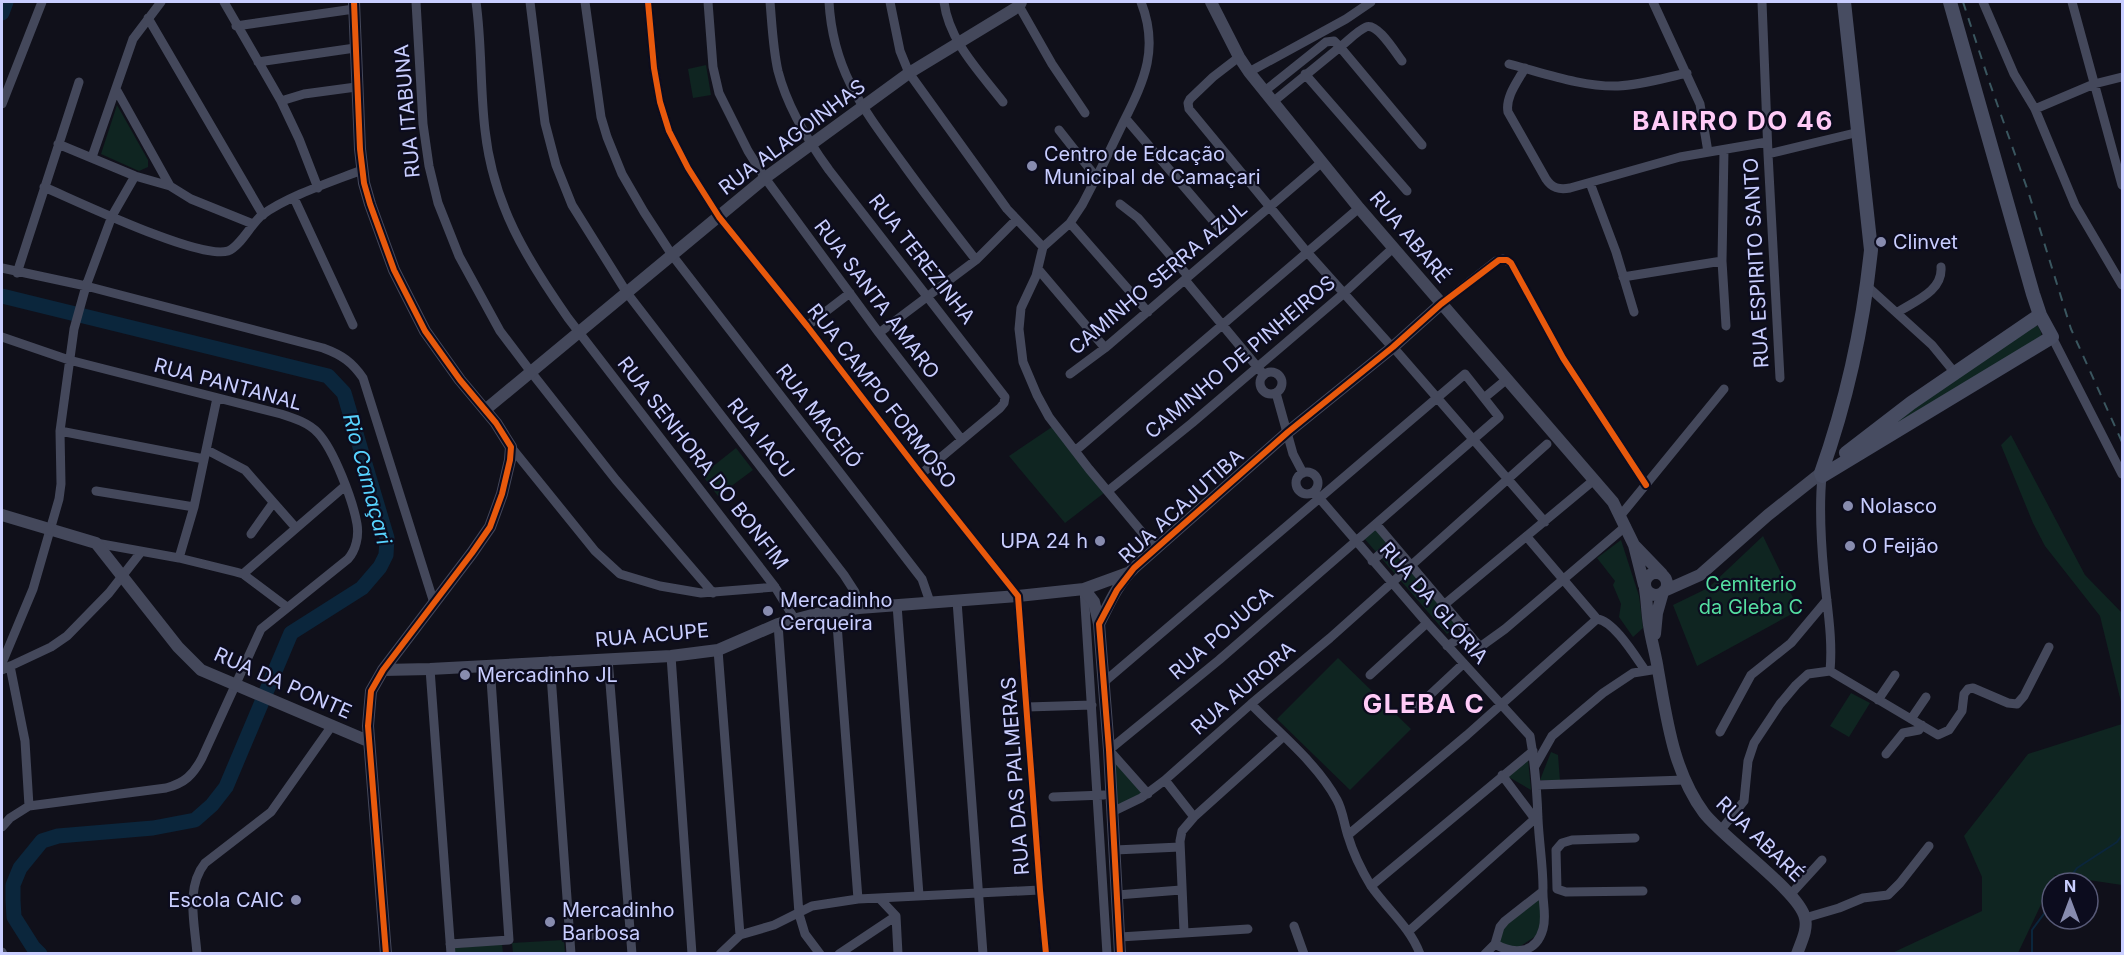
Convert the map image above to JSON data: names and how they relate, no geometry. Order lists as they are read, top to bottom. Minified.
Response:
{"streets":{"street":["RUA ITABUNA","RUA ALAGOINHAS","RUA ABARÉ","RUA TEREZINHA","RUA ESPIRITO SANTO","CAMINHO SERRA AZUL","RUA SANTA AMARO","CAMINHO DE PINHEIROS","RUA PANTANAL","RUA CAMPO FORMOSO","RUA MACEIÓ","RUA IACU","RUA SENHORA DO BONFIM","RUA ACAJUTIBA","RUA DA GLÓRIA","RUA POJUCA","RUA ACUPE","RUA DA PONTE","RUA AURORA","RUA DAS PALMERAS"]},"crossings":[["RUA ITABUNA","RUA ALAGOINHAS"],["RUA ALAGOINHAS","RUA TEREZINHA"],["RUA ALAGOINHAS","RUA SANTA AMARO"],["RUA ALAGOINHAS","RUA CAMPO FORMOSO"],["RUA ALAGOINHAS","RUA MACEIÓ"],["RUA ALAGOINHAS","RUA IACU"],["RUA ALAGOINHAS","RUA SENHORA DO BONFIM"],["RUA ABARÉ","CAMINHO SERRA AZUL"],["RUA ABARÉ","CAMINHO DE PINHEIROS"],["RUA ABARÉ","RUA ACAJUTIBA"],["RUA TEREZINHA","RUA SANTA AMARO"],["CAMINHO DE PINHEIROS","RUA ACAJUTIBA"],["RUA PANTANAL","RUA DA PONTE"],["RUA CAMPO FORMOSO","RUA ACUPE"],["RUA CAMPO FORMOSO","RUA DAS PALMERAS"],["RUA MACEIÓ","RUA ACUPE"],["RUA IACU","RUA ACUPE"],["RUA SENHORA DO BONFIM","RUA ACUPE"],["RUA ACAJUTIBA","RUA ACUPE"],["RUA DA GLÓRIA","RUA POJUCA"],["RUA DA GLÓRIA","RUA AURORA"],["RUA ACUPE","RUA DAS PALMERAS"]],"districts":["BAIRRO DO 46","GLEBA C"],"water":["Rio Camaçari"],"parks":["Cemiterio da Gleba C"],"places":["Centro de Edcação Municipal de Camaçari","Clinvet","Nolasco","UPA 24 h","O Feijão","Mercadinho Cerqueira","Mercadinho JL","Escola CAIC","Mercadinho Barbosa"],"north":"top"}
